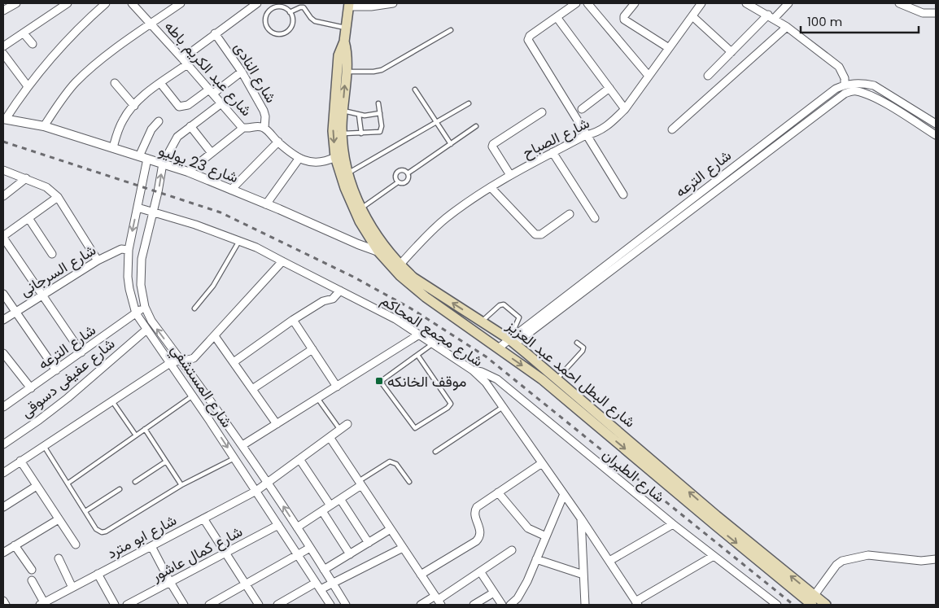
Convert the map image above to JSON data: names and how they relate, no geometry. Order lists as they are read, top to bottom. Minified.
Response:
{"streets":{"main road":["شارع البطل احمد عبد العزيز"],"street":["شارع عبد الكريم باطه","شارع النادى","شارع الصباح","شارع 23 يوليو","شارع الترعه","شارع السرجانى","شارع مجمع المحاكم","شارع عفيفى دسوقى","شارع المستشفي","شارع الطيران","شارع ابو مترد","شارع كمال عاشور"]},"crossings":[["شارع عبد الكريم باطه","شارع النادى"],["شارع عبد الكريم باطه","شارع البطل احمد عبد العزيز"],["شارع عبد الكريم باطه","شارع المستشفي"],["شارع الصباح","شارع البطل احمد عبد العزيز"],["شارع 23 يوليو","شارع البطل احمد عبد العزيز"],["شارع 23 يوليو","شارع المستشفي"],["شارع الترعه","شارع البطل احمد عبد العزيز"],["شارع الترعه","شارع المستشفي"],["شارع السرجانى","شارع المستشفي"],["شارع مجمع المحاكم","شارع المستشفي"],["شارع مجمع المحاكم","شارع الطيران"],["شارع عفيفى دسوقى","شارع المستشفي"],["شارع المستشفي","شارع ابو مترد"],["شارع المستشفي","شارع كمال عاشور"]],"places":{"transit":["موقف الخانكه"]},"scale_bar":"100 m"}
